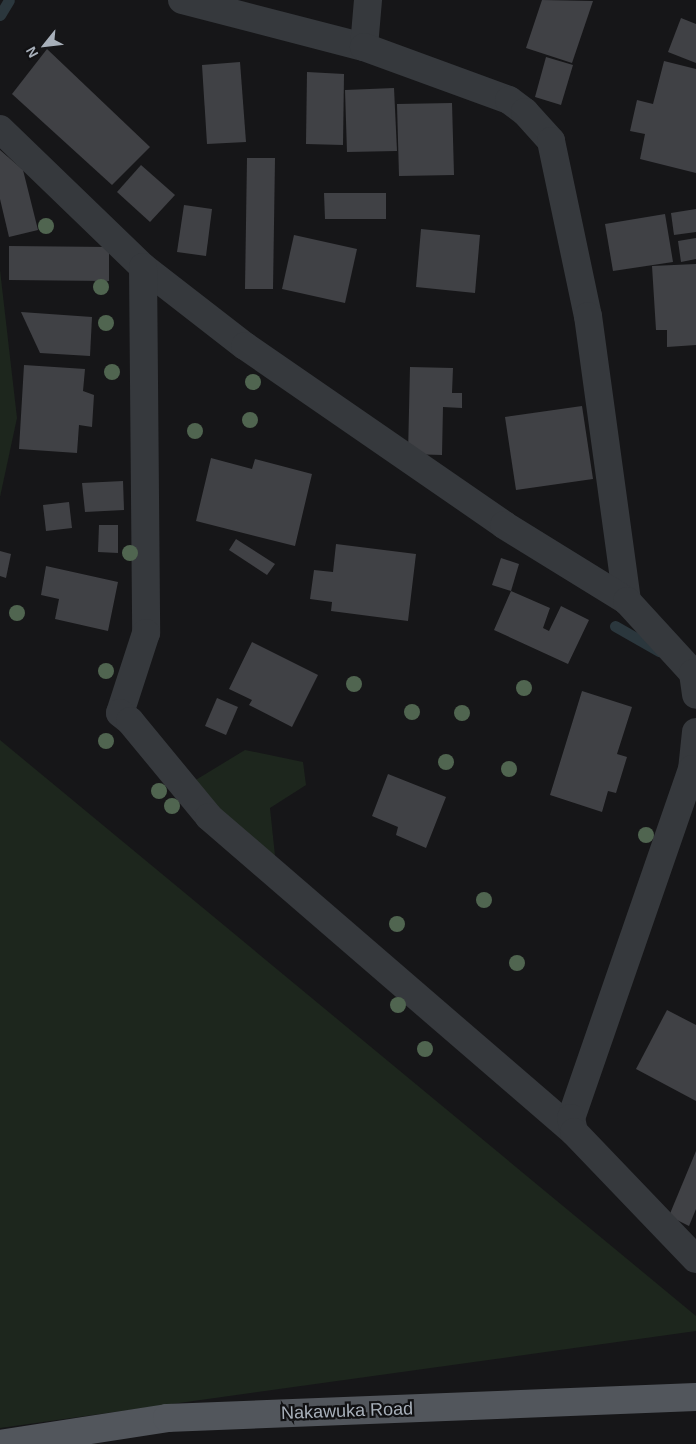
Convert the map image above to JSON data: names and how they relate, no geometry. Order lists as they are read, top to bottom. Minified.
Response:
{"streets":{"main road":["Nakawuka Road"]},"north":"bottom left"}
